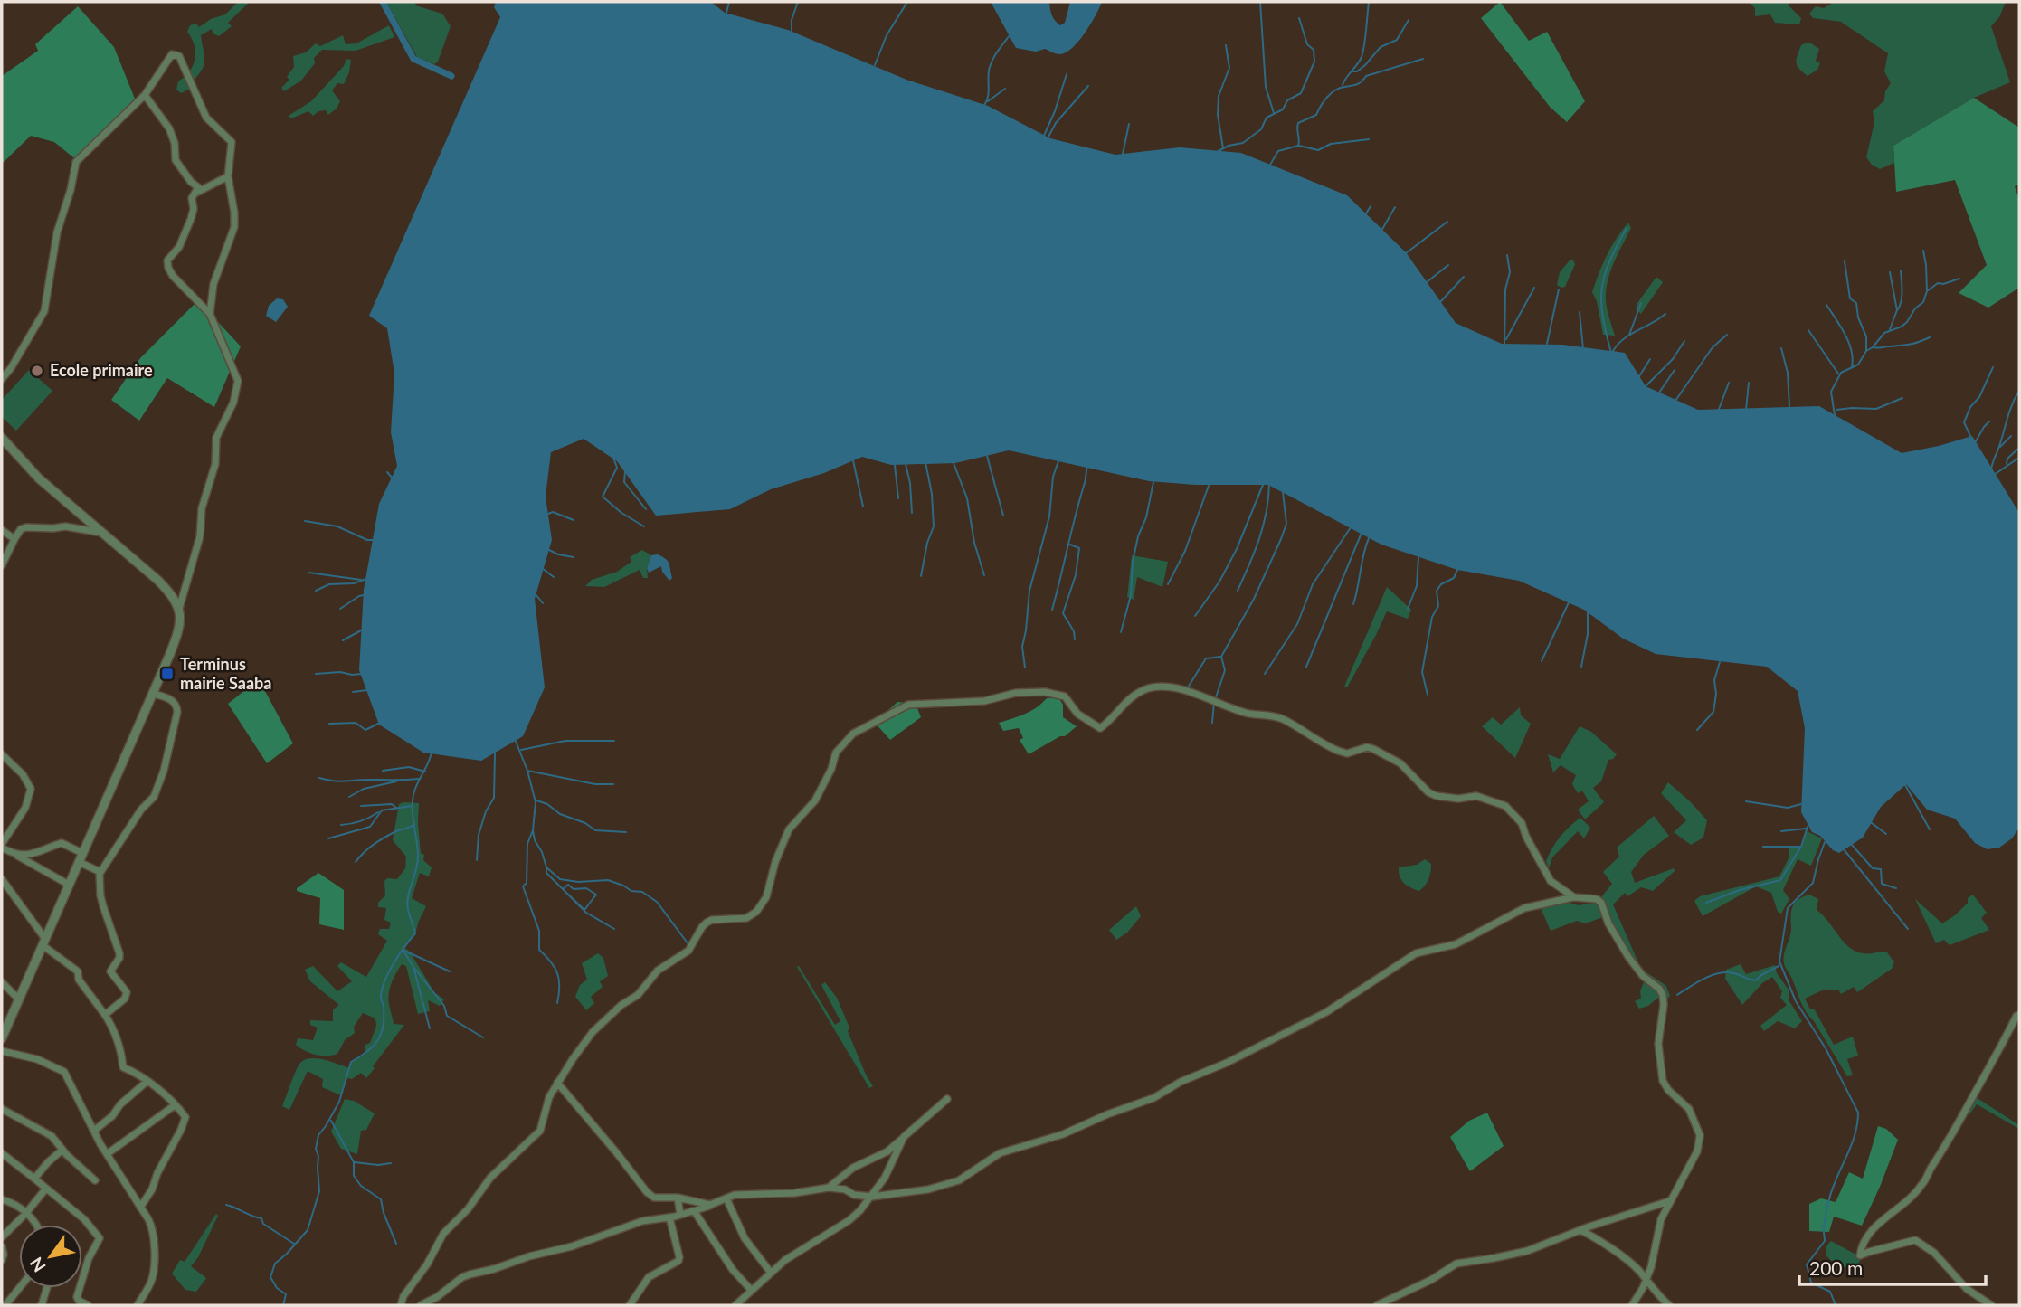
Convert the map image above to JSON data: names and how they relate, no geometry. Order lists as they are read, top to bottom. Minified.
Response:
{"places":{"other":["Ecole primaire"],"transit":["Terminus mairie Saaba"]},"scale_bar":"200 m","north":"bottom left"}
